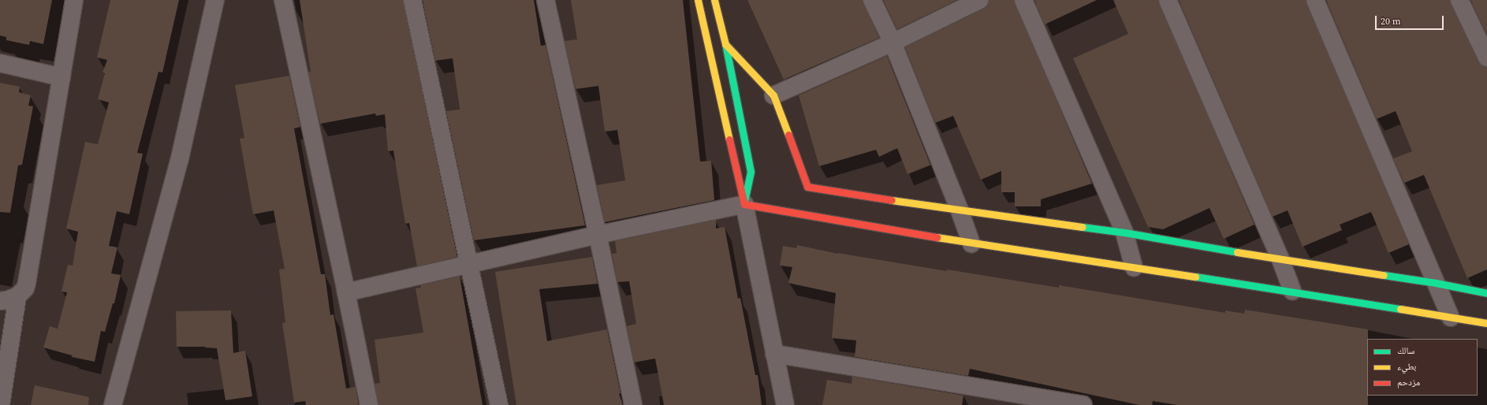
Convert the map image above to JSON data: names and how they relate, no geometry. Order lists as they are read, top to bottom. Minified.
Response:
{"legend":["سالك","بطيء","مزدحم"],"scale_bar":"20 m"}
